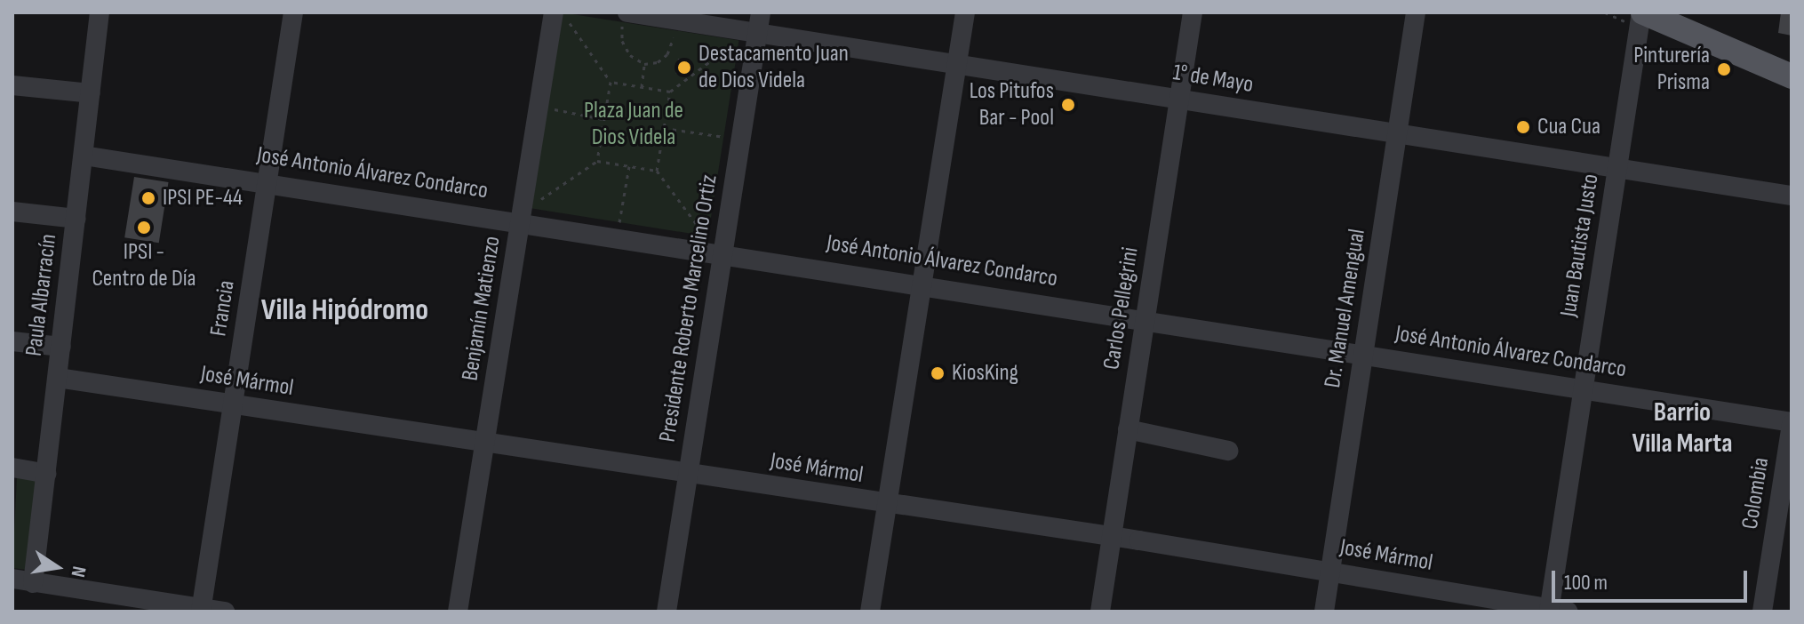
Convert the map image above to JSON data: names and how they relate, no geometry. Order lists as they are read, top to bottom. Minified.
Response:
{"streets":{"street":["1° de Mayo","José Antonio Álvarez Condarco","Juan Bautista Justo","Paula Albarracín","Francia","Benjamín Matienzo","Presidente Roberto Marcelino Ortiz","Carlos Pellegrini","Dr. Manuel Amengual","José Mármol","Colombia"]},"crossings":[["1° de Mayo","Juan Bautista Justo"],["1° de Mayo","Presidente Roberto Marcelino Ortiz"],["1° de Mayo","Carlos Pellegrini"],["1° de Mayo","Dr. Manuel Amengual"],["José Antonio Álvarez Condarco","Juan Bautista Justo"],["José Antonio Álvarez Condarco","Paula Albarracín"],["José Antonio Álvarez Condarco","Francia"],["José Antonio Álvarez Condarco","Benjamín Matienzo"],["José Antonio Álvarez Condarco","Presidente Roberto Marcelino Ortiz"],["José Antonio Álvarez Condarco","Carlos Pellegrini"],["José Antonio Álvarez Condarco","Dr. Manuel Amengual"],["José Antonio Álvarez Condarco","Colombia"],["Juan Bautista Justo","José Mármol"],["Paula Albarracín","José Mármol"],["Francia","José Mármol"],["Benjamín Matienzo","José Mármol"],["Presidente Roberto Marcelino Ortiz","José Mármol"],["Carlos Pellegrini","José Mármol"],["Dr. Manuel Amengual","José Mármol"]],"districts":["Villa Hipódromo","Barrio Villa Marta"],"parks":["Plaza Juan de Dios Videla"],"places":["Destacamento Juan de Dios Videla","Pinturería Prisma","Los Pitufos Bar - Pool","Cua Cua","IPSI PE-44","IPSI - Centro de Día","KiosKing"],"scale_bar":"100 m","north":"right"}
